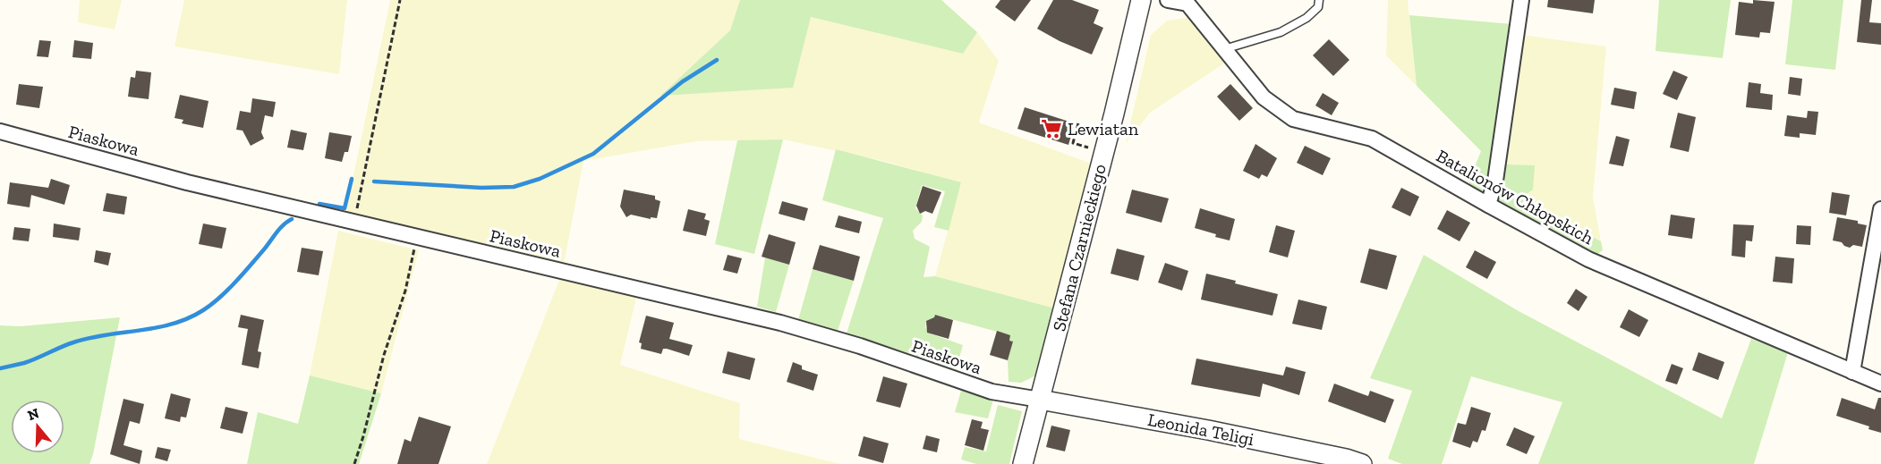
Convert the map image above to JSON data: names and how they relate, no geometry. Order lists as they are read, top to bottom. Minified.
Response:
{"streets":{"street":["Piaskowa","Batalionów Chłopskich","Stefana Czarnieckiego","Leonida Teligi"]},"crossings":[["Piaskowa","Stefana Czarnieckiego"],["Piaskowa","Leonida Teligi"],["Stefana Czarnieckiego","Leonida Teligi"]],"places":{"supermarket":["Lewiatan"]},"north":"top"}
